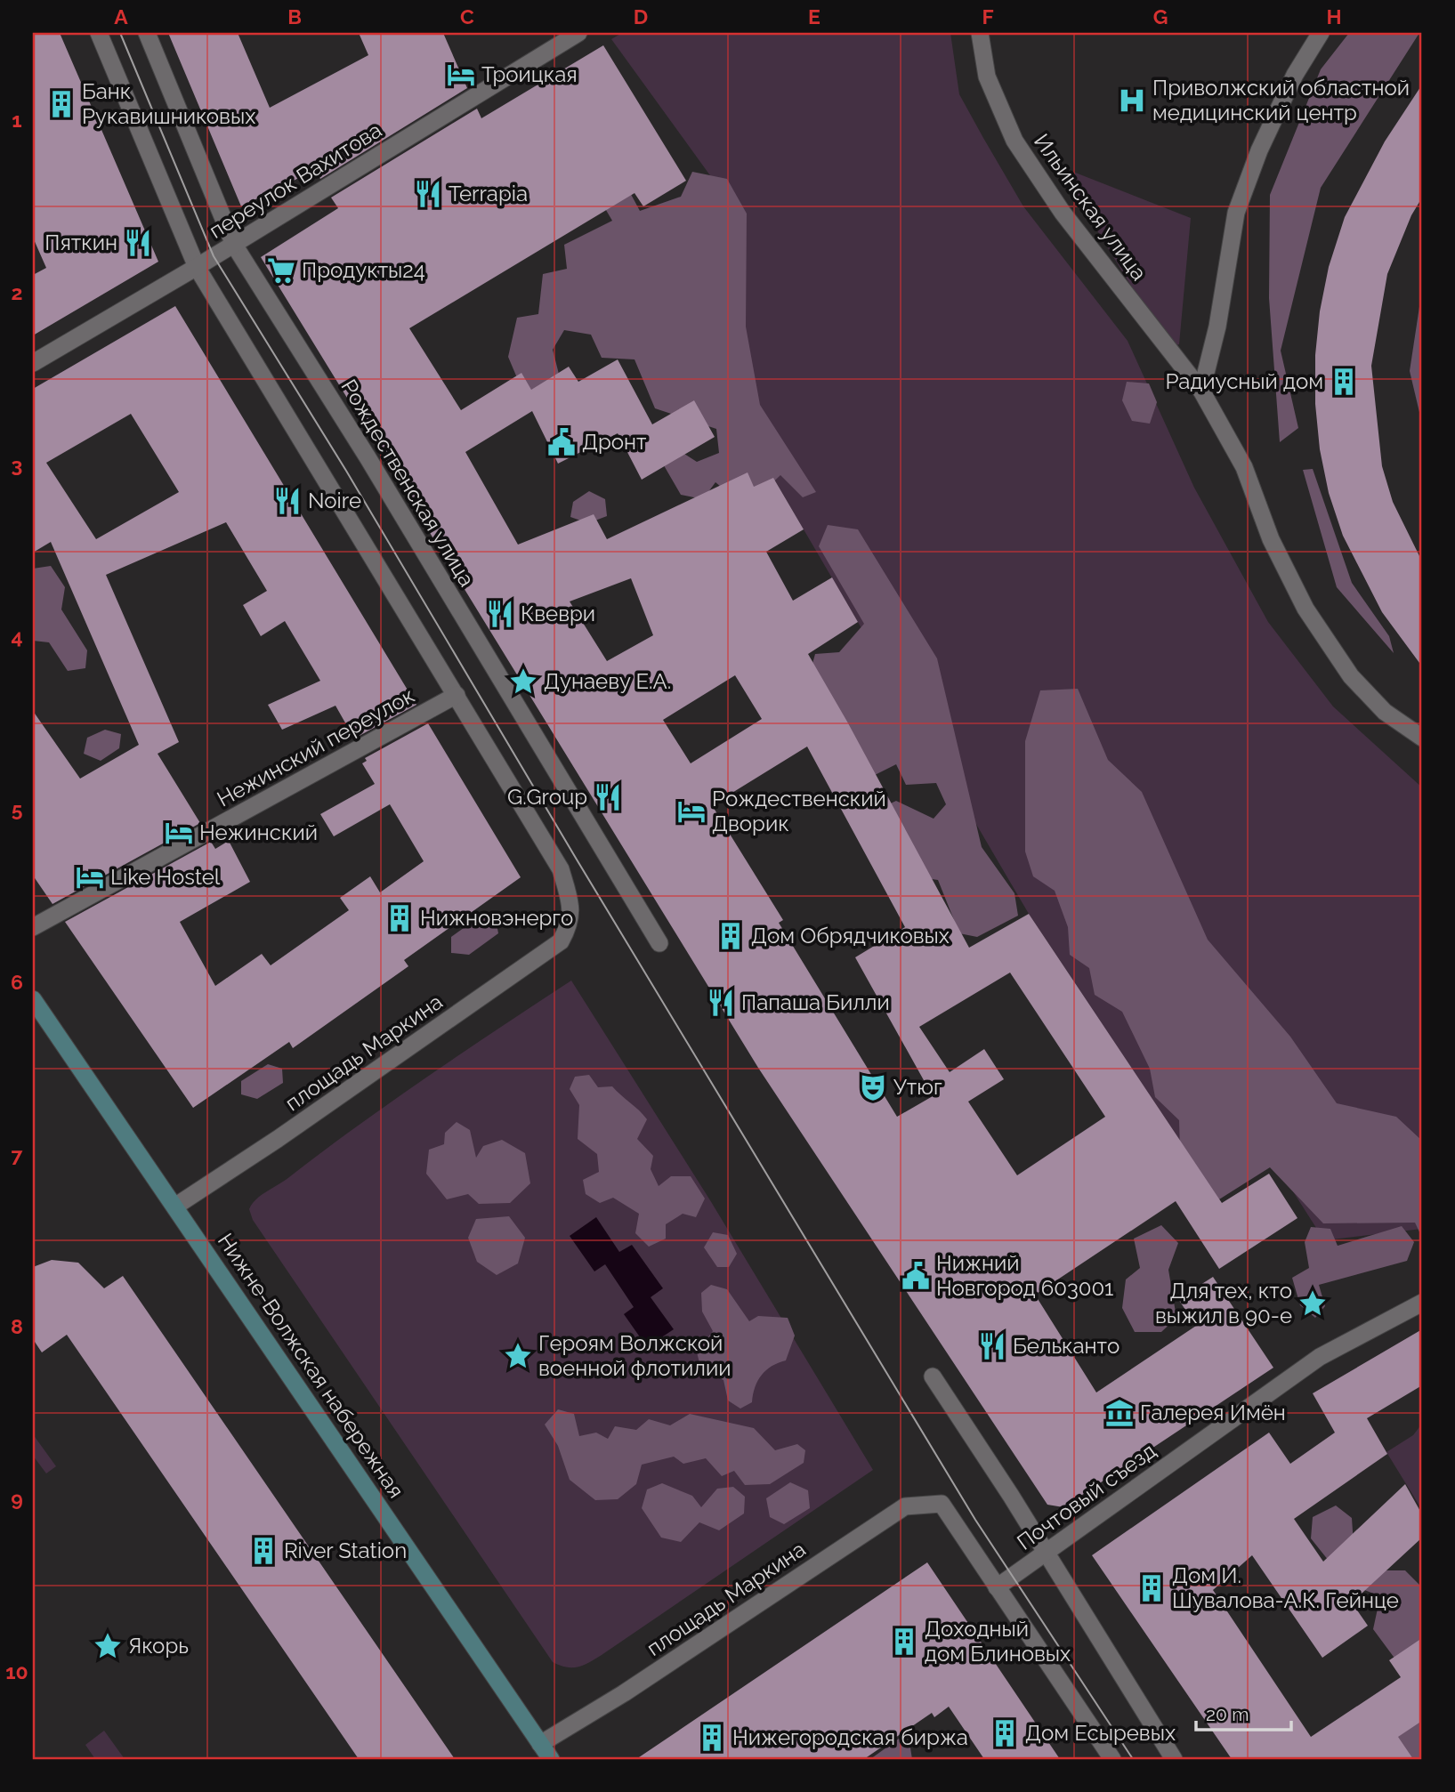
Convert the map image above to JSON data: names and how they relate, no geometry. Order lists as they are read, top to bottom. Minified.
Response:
{"streets":{"main road":["Нижне-Волжская набережная"],"street":["переулок Вахитова","Ильинская улица","Рождественская улица","Нежинский переулок","площадь Маркина","Почтовый съезд"]},"crossings":[["переулок Вахитова","Рождественская улица"],["Нежинский переулок","площадь Маркина"],["площадь Маркина","Нижне-Волжская набережная"],["площадь Маркина","Почтовый съезд"]],"places":{"hotel":["Троицкая","Рождественский Дворик","Нежинский","Like Hostel"],"hospital":["Приволжский областной медицинский центр"],"building":["Банк Рукавишниковых","Радиусный дом","Нижновэнерго","Дом Обрядчиковых","River Station","Дом И. Шувалова-А.К. Гейнце","Доходный дом Блиновых","Дом Есыревых","Нижегородская биржа"],"restaurant":["Terrapia","Пяткин","Noire","Квеври","G.Group","Папаша Билли","Бельканто"],"supermarket":["Продукты24"],"public building":["Дронт","Нижний Новгород 603001"],"place":["Дунаеву Е.А.","Для тех, кто выжил в 90-е","Героям Волжской военной флотилии","Якорь"],"theatre":["Утюг"],"museum":["Галерея Имён"]},"scale_bar":"20 m","grid":{"columns":["A","B","C","D","E","F","G","H"],"rows":["1","2","3","4","5","6","7","8","9","10"]}}
